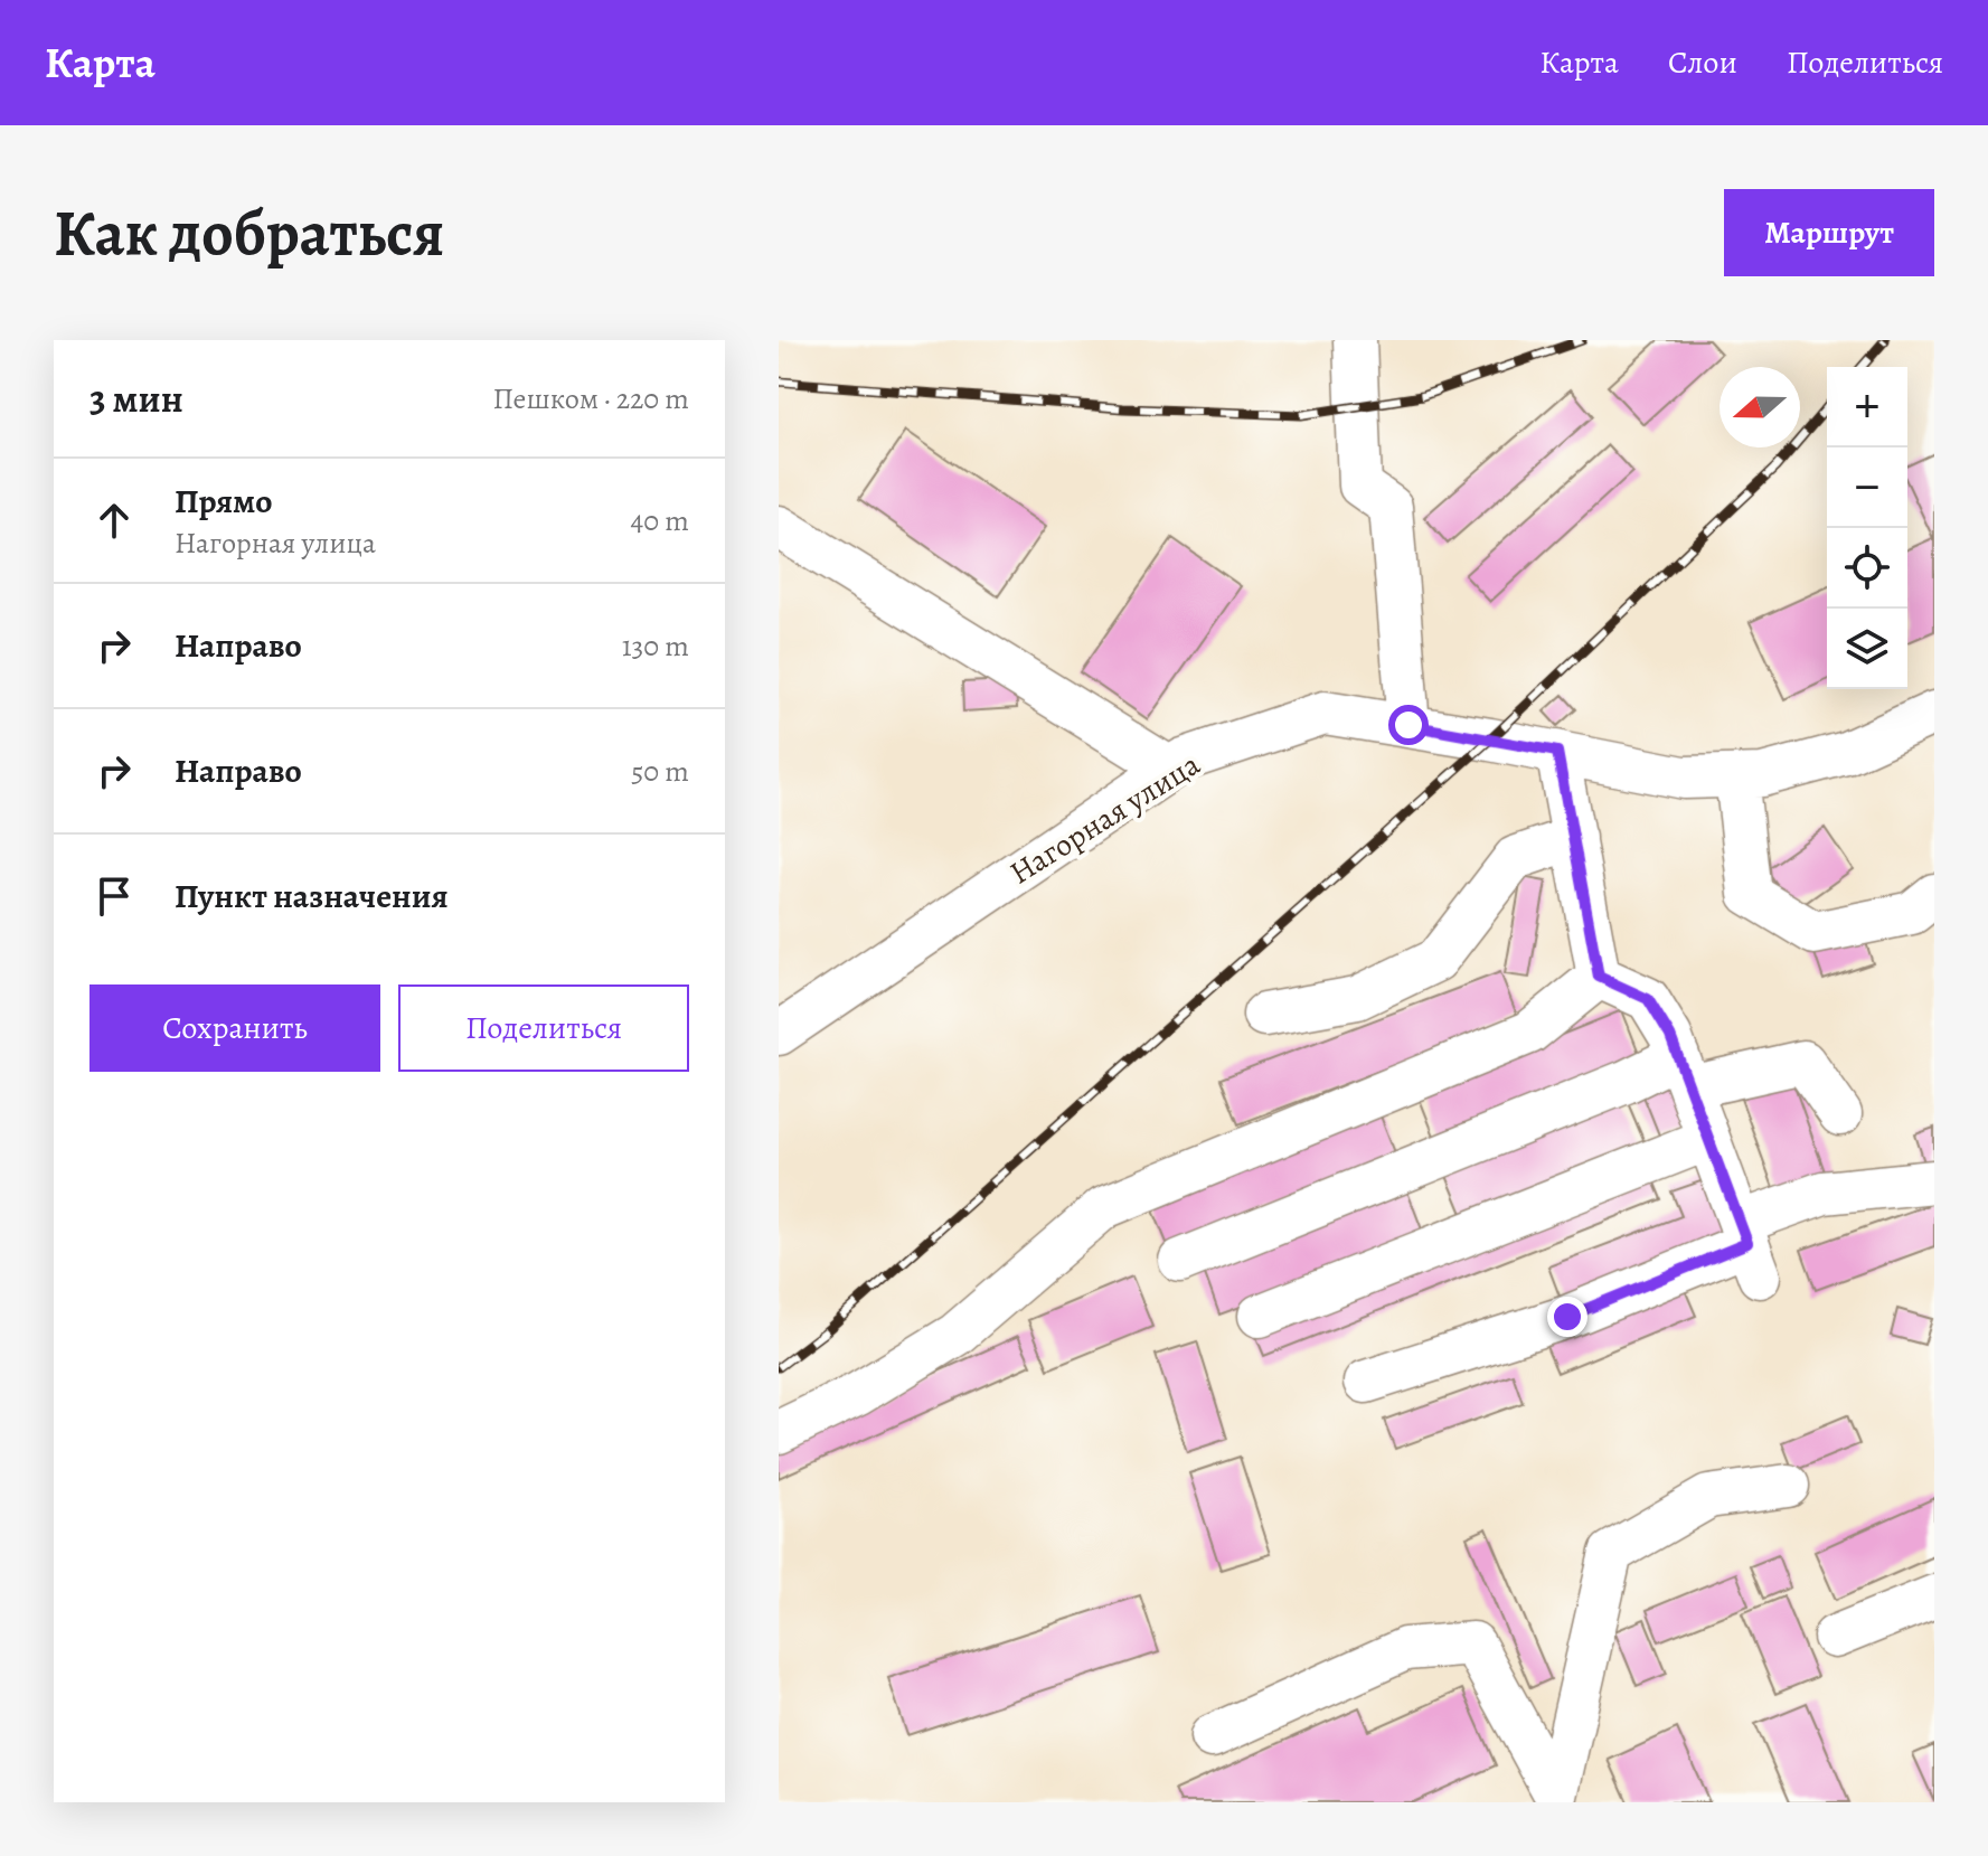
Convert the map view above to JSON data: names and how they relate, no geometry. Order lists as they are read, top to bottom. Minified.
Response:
{"streets":{"street":["Нагорная улица"]},"north":"left","page":{"header":"Карта","nav":["Карта","Слои","Поделиться"],"buttons":["Маршрут",["Сохранить","Поделиться"]],"title":"Как добраться","heading":["3 мин","Пешком · 220 m"],"map_buttons":["+","−"],"list":[["Прямо","Нагорная улица","40 m"],["Направо","130 m"],["Направо","50 m"],"Пункт назначения"]}}
